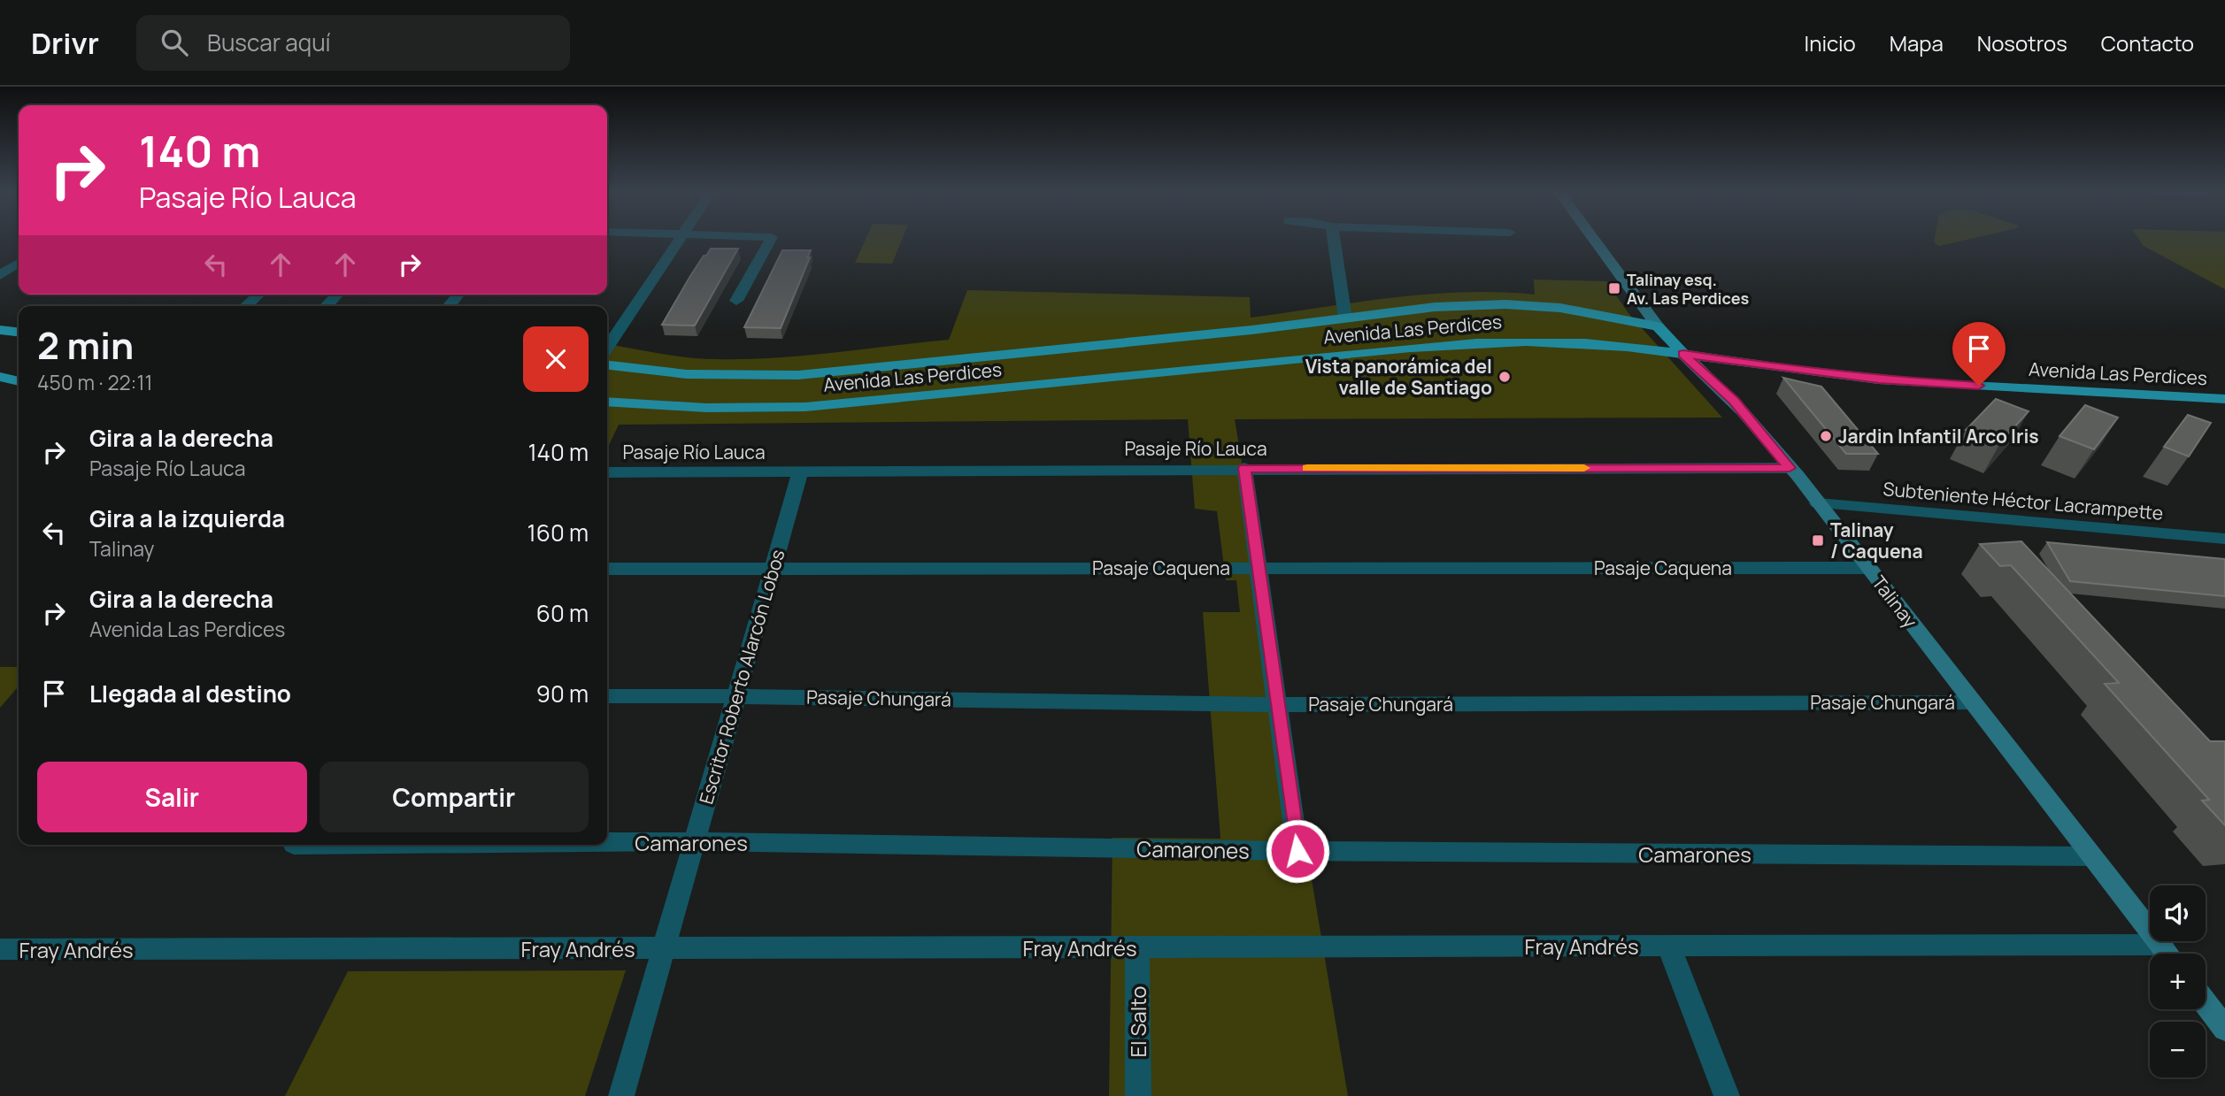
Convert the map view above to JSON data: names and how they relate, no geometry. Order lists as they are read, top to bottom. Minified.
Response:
{"streets":{"main road":["Avenida Las Perdices","Talinay"],"street":["Pasaje Río Lauca","Subteniente Héctor Lacrampette","Pasaje Caquena","Escritor Roberto Alarcón Lobos","Pasaje Chungará","Camarones","Fray Andrés","El Salto"]},"crossings":[["Avenida Las Perdices","Talinay"],["Pasaje Río Lauca","Talinay"],["Pasaje Río Lauca","Escritor Roberto Alarcón Lobos"],["Subteniente Héctor Lacrampette","Talinay"],["Pasaje Caquena","Talinay"],["Pasaje Caquena","Escritor Roberto Alarcón Lobos"],["Talinay","Pasaje Chungará"],["Talinay","Camarones"],["Talinay","Fray Andrés"],["Escritor Roberto Alarcón Lobos","Pasaje Chungará"],["Escritor Roberto Alarcón Lobos","Camarones"],["Escritor Roberto Alarcón Lobos","Fray Andrés"],["Fray Andrés","El Salto"]],"places":{"transit":["Talinay esq. Av. Las Perdices","Talinay / Caquena"],"other":["Vista panorámica del valle de Santiago","Jardin Infantil Arco Iris"]},"page":{"header":"Drivr","search":"Buscar aquí","nav":["Inicio","Mapa","Nosotros","Contacto"],"turn":["140 m","Pasaje Río Lauca"],"heading":["2 min","450 m · 22:11"],"list":[{"name":"Gira a la derecha","note":"Pasaje Río Lauca","value":"140 m"},{"name":"Gira a la izquierda","note":"Talinay","value":"160 m"},{"name":"Gira a la derecha","note":"Avenida Las Perdices","value":"60 m"},{"name":"Llegada al destino","value":"90 m"}],"buttons":["Salir","Compartir"],"map_buttons":["+","−"]}}
